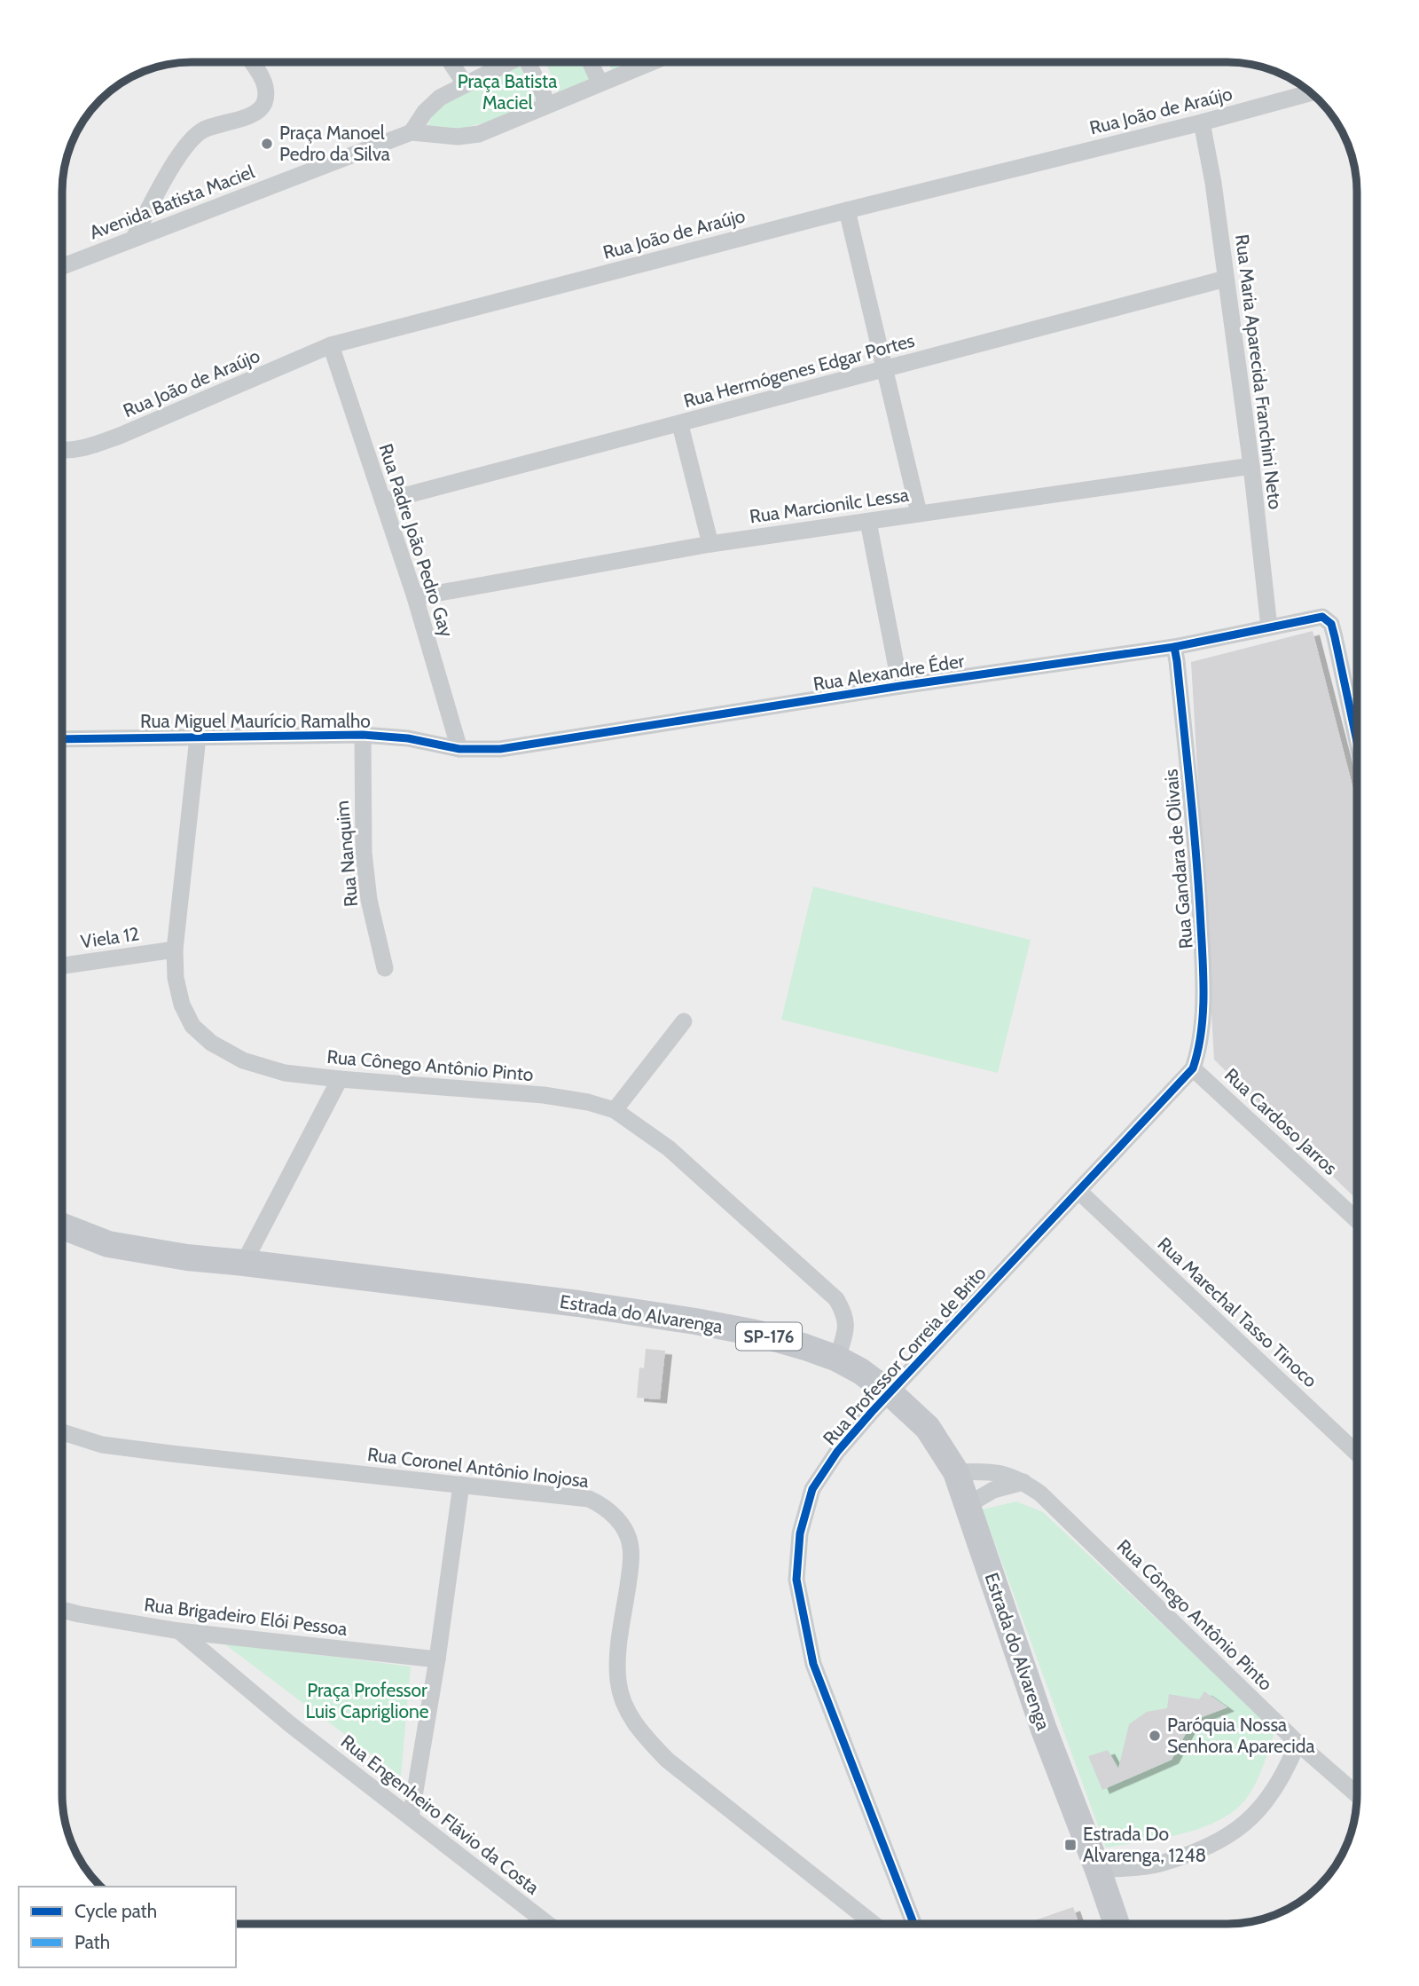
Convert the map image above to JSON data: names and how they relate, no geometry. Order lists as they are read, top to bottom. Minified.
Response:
{"streets":{"main road":["Estrada do Alvarenga","SP-176"],"street":["Rua João de Araújo","Avenida Batista Maciel","Rua Hermógenes Edgar Portes","Rua Maria Aparecida Franchini Neto","Rua Marcionilc Lessa","Rua Padre João Pedro Gay","Rua Alexandre Éder","Rua Miguel Maurício Ramalho","Rua Nanquim","Rua Gandara de Olivais","Viela 12","Rua Cônego Antônio Pinto","Rua Cardoso Jarros","Rua Marechal Tasso Tinoco","Rua Professor Correia de Brito","Rua Coronel Antônio Inojosa","Rua Brigadeiro Elói Pessoa","Rua Engenheiro Flávio da Costa"]},"crossings":[["Rua João de Araújo","Rua Maria Aparecida Franchini Neto"],["Rua João de Araújo","Rua Padre João Pedro Gay"],["Rua Hermógenes Edgar Portes","Rua Maria Aparecida Franchini Neto"],["Rua Hermógenes Edgar Portes","Rua Padre João Pedro Gay"],["Rua Maria Aparecida Franchini Neto","Rua Marcionilc Lessa"],["Rua Maria Aparecida Franchini Neto","Rua Alexandre Éder"],["Rua Marcionilc Lessa","Rua Padre João Pedro Gay"],["Rua Padre João Pedro Gay","Rua Alexandre Éder"],["Rua Padre João Pedro Gay","Rua Miguel Maurício Ramalho"],["Rua Alexandre Éder","Rua Miguel Maurício Ramalho"],["Rua Alexandre Éder","Rua Gandara de Olivais"],["Rua Miguel Maurício Ramalho","Rua Nanquim"],["Rua Miguel Maurício Ramalho","Rua Cônego Antônio Pinto"],["Rua Gandara de Olivais","Rua Cardoso Jarros"],["Rua Gandara de Olivais","Rua Professor Correia de Brito"],["Viela 12","Rua Cônego Antônio Pinto"],["Rua Cônego Antônio Pinto","Estrada do Alvarenga"],["Rua Cardoso Jarros","Rua Professor Correia de Brito"],["Rua Marechal Tasso Tinoco","Rua Professor Correia de Brito"],["Estrada do Alvarenga","Rua Professor Correia de Brito"],["Rua Brigadeiro Elói Pessoa","Rua Engenheiro Flávio da Costa"]],"parks":["Praça Batista Maciel","Praça Professor Luis Capriglione"],"places":{"other":["Praça Manoel Pedro da Silva","Paróquia Nossa Senhora Aparecida"],"transit":["Estrada Do Alvarenga, 1248"]},"legend":["Cycle path","Path"]}
